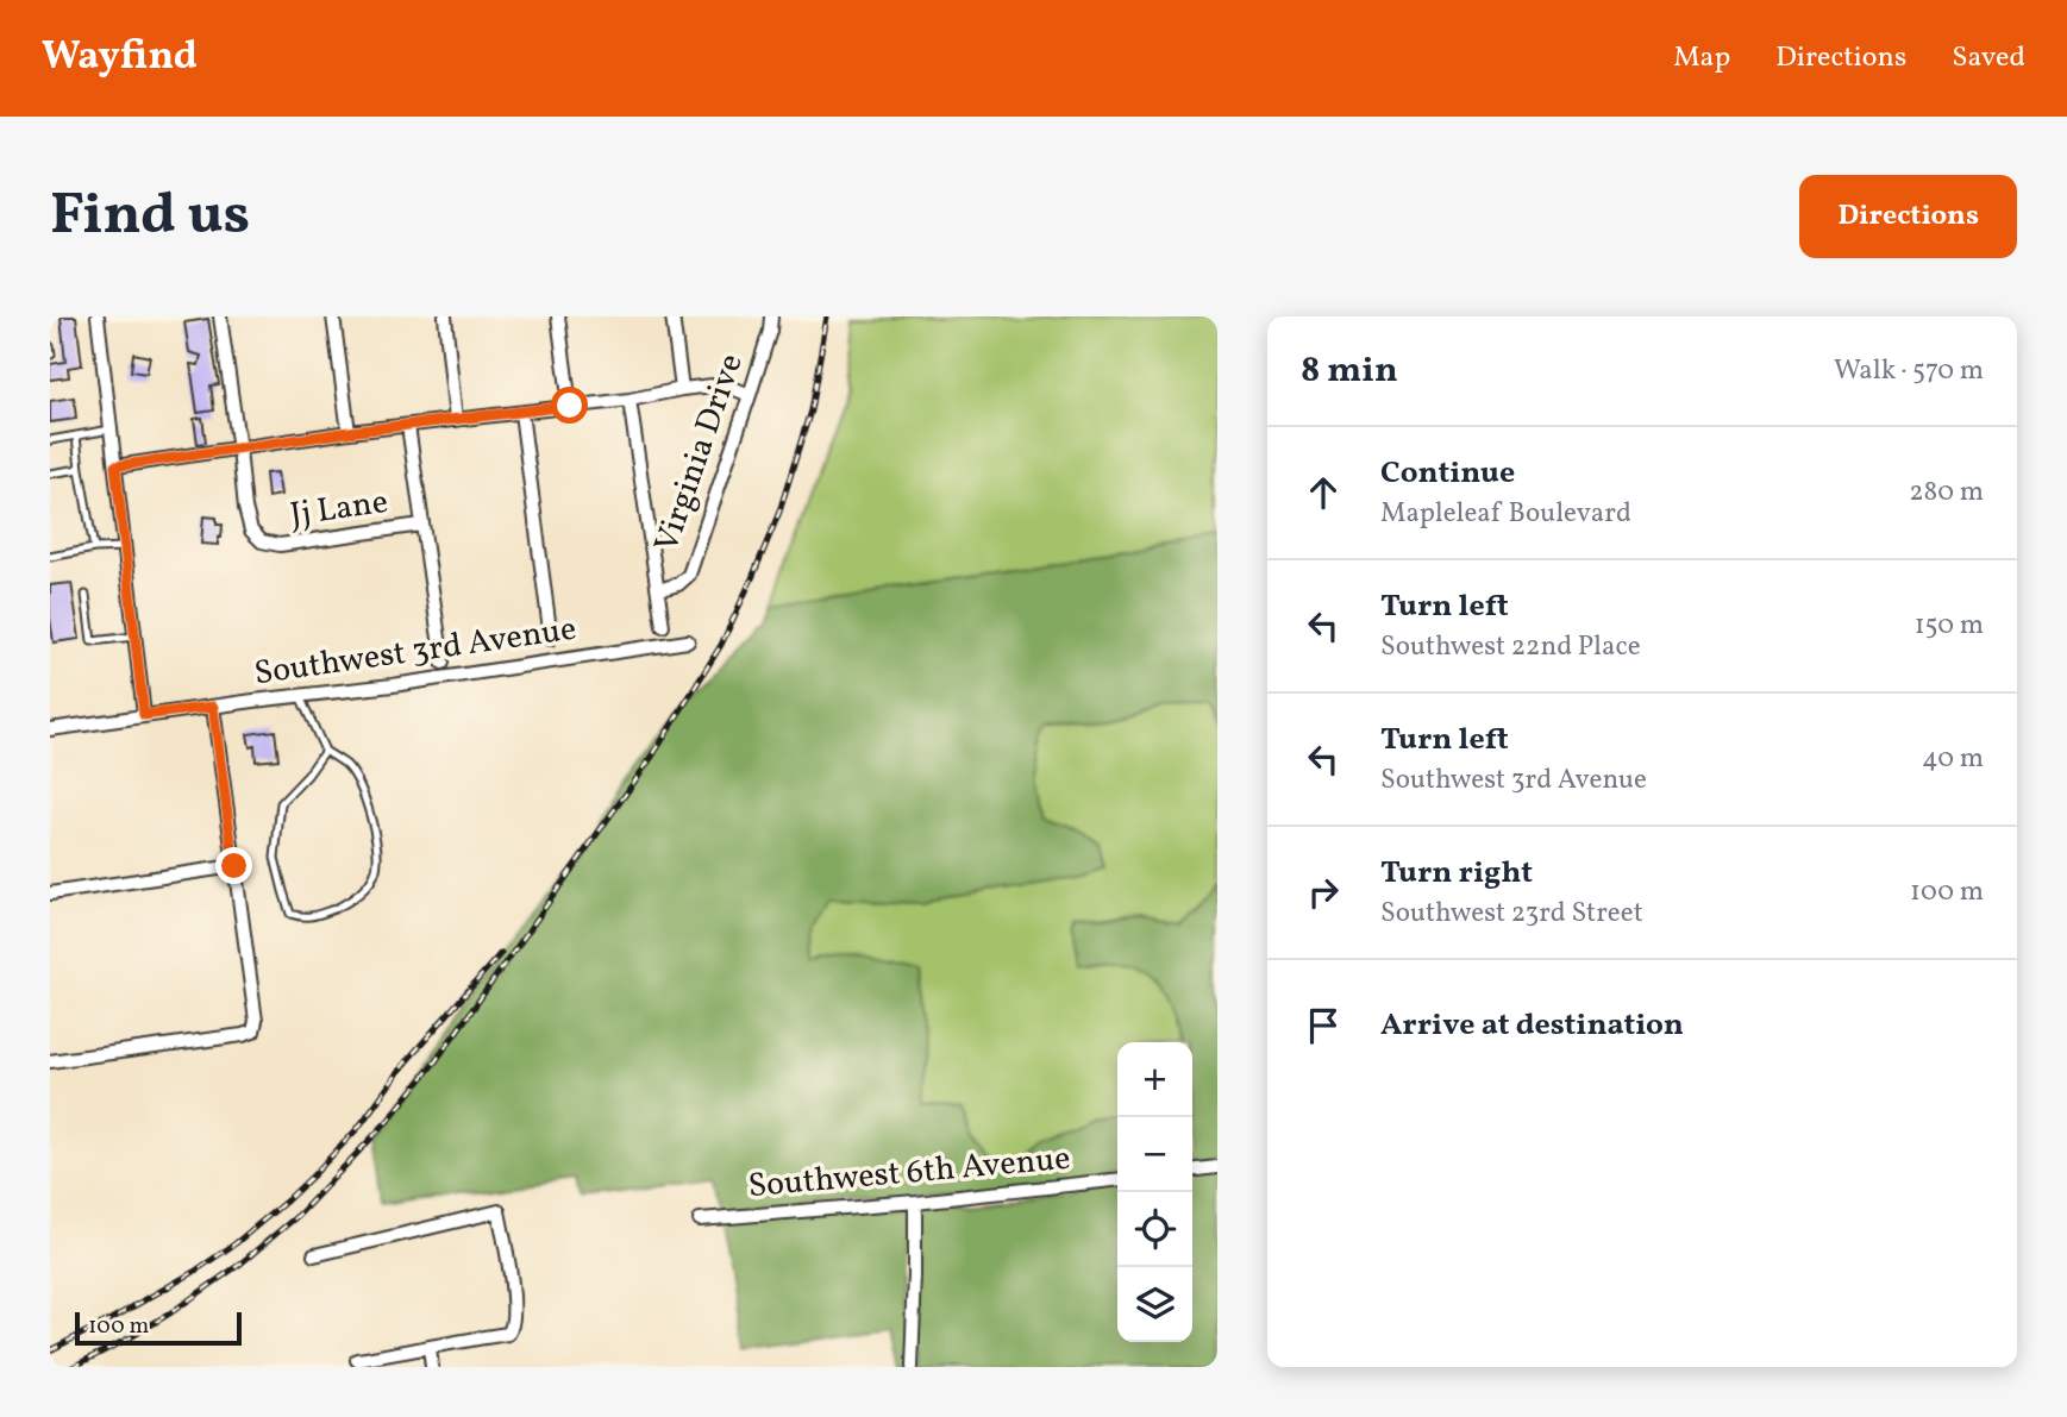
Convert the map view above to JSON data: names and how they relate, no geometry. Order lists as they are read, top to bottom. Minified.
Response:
{"streets":{"street":["Virginia Drive","Jj Lane","Southwest 3rd Avenue","Southwest 6th Avenue"]},"scale_bar":"100 m","page":{"header":"Wayfind","nav":["Map","Directions","Saved"],"buttons":"Directions","title":"Find us","heading":["8 min","Walk · 570 m"],"list":[["Continue","Mapleleaf Boulevard","280 m"],["Turn left","Southwest 22nd Place","150 m"],["Turn left","Southwest 3rd Avenue","40 m"],["Turn right","Southwest 23rd Street","100 m"],"Arrive at destination"],"map_buttons":["+","−"],"scale":"100 m"}}
